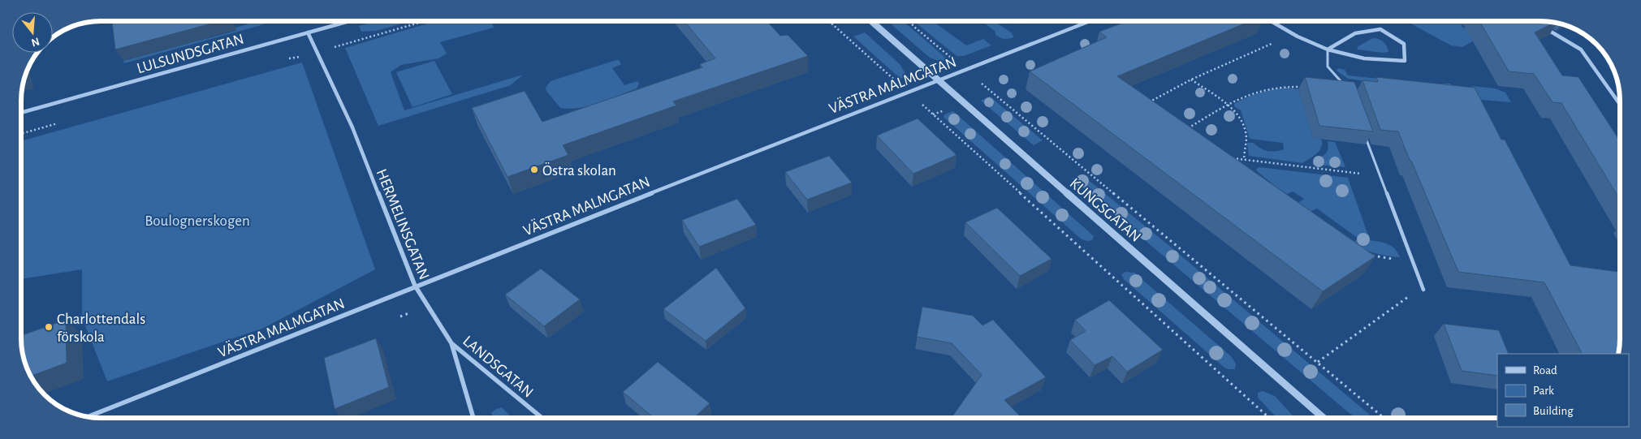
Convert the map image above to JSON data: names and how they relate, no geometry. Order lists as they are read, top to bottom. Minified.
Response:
{"streets":{"street":["LULSUNDSGATAN","VÄSTRA MALMGATAN","KUNGSGATAN","HERMELINSGATAN","LANDSGATAN"]},"crossings":[["LULSUNDSGATAN","HERMELINSGATAN"],["VÄSTRA MALMGATAN","KUNGSGATAN"],["VÄSTRA MALMGATAN","HERMELINSGATAN"],["HERMELINSGATAN","LANDSGATAN"]],"parks":["Boulognerskogen"],"places":["Östra skolan","Charlottendals förskola"],"legend":["Road","Park","Building"],"north":"bottom"}
